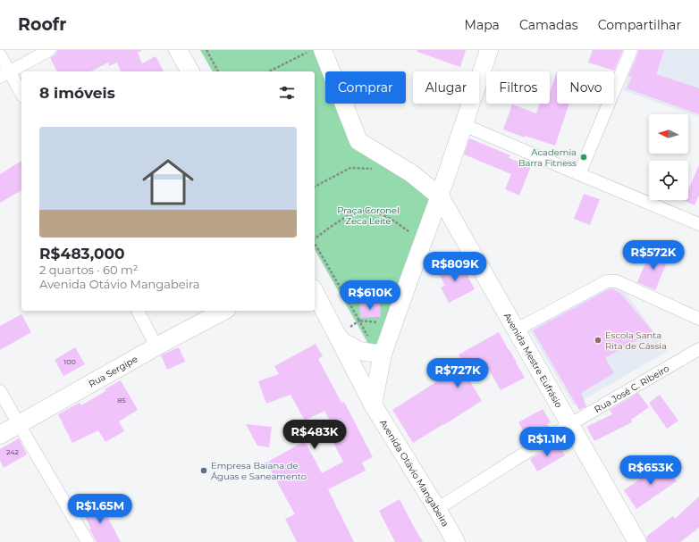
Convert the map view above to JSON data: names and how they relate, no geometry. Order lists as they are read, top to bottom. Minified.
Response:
{"streets":{"street":["Avenida Mestre Eufrásio","Rua Sergipe","Rua José C. Ribeiro","Avenida Otávio Mangabeira"]},"crossings":[["Avenida Mestre Eufrásio","Rua José C. Ribeiro"],["Rua José C. Ribeiro","Avenida Otávio Mangabeira"]],"parks":["Praça Coronel Zeca Leite"],"places":["Academia Barra Fitness","Escola Santa Rita de Cássia","Empresa Baiana de Águas e Saneamento"],"house_numbers":["100","85","242"],"north":"left","page":{"header":"Roofr","nav":["Mapa","Camadas","Compartilhar"],"chip":["Comprar","Alugar","Filtros","Novo"],"heading":"8 imóveis","list":[{"name":"R$483,000","note":"2 quartos · 60 m² · Avenida Otávio Mangabeira"}],"price":["R$572K","R$809K","R$610K","R$727K","R$483K","R$1.1M","R$653K","R$1.65M"]}}
